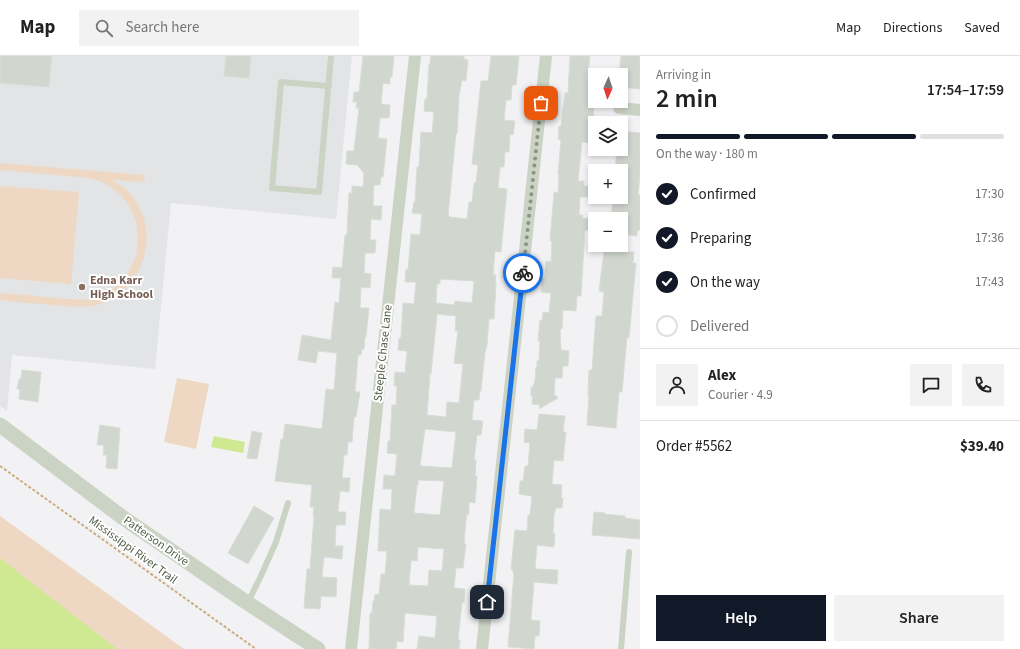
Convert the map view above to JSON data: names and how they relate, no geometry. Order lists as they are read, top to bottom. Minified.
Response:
{"streets":{"street":["Steeple Chase Lane","Patterson Drive"],"path":["Mississippi River Trail"]},"places":["Edna Karr High School"],"north":"bottom","page":{"header":"Map","search":"Search here","nav":["Map","Directions","Saved"],"heading":["2 min","Arriving in","17:54–17:59"],"panel":["Alex","Courier · 4.9","Order #5562","$39.40"],"map_buttons":["+","−"],"bar":"On the way · 180 m","list":[["Confirmed","17:30"],["Preparing","17:36"],["On the way","17:43"],"Delivered"],"buttons":["Help","Share"]}}
